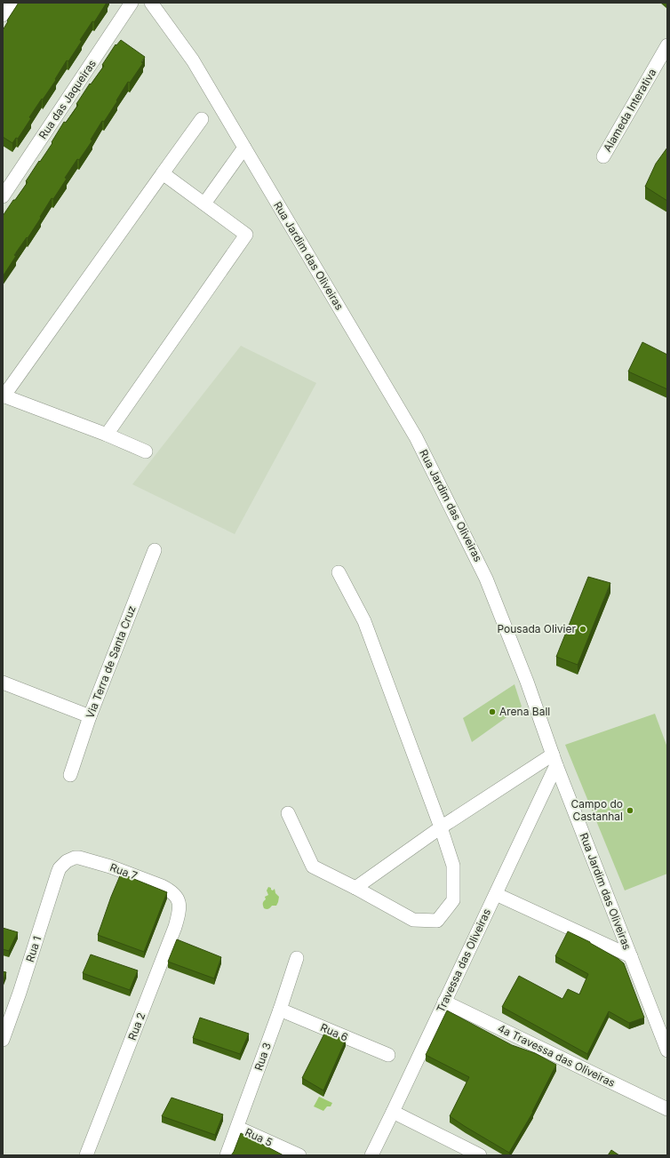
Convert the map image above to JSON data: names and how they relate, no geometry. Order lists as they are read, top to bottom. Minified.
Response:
{"streets":{"street":["Rua das Jaqueiras","Alameda Interativa","Rua Jardim das Oliveiras","Via Terra de Santa Cruz","Rua 7","Rua 1","Travessa das Oliveiras","Rua 2","Rua 6","4a Travessa das Oliveiras","Rua 3","Rua 5"]},"crossings":[["Rua Jardim das Oliveiras","Travessa das Oliveiras"],["Rua 7","Rua 1"],["Rua 7","Rua 2"],["Travessa das Oliveiras","4a Travessa das Oliveiras"],["Rua 6","Rua 3"],["Rua 3","Rua 5"]],"places":["Pousada Olivier","Arena Ball","Campo do Castanhal"]}
